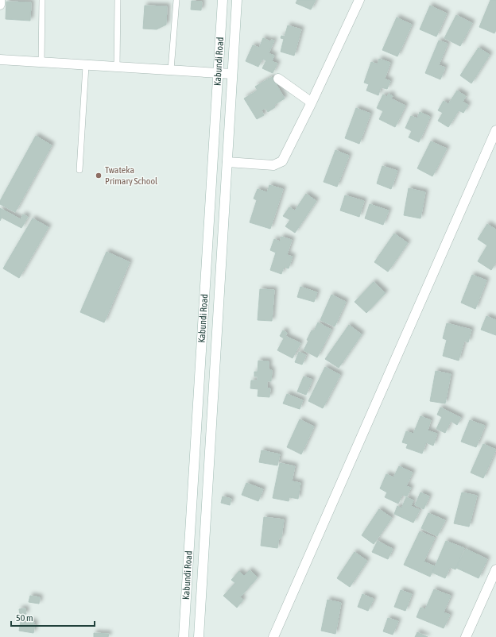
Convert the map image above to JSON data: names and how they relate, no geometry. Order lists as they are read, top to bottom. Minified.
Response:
{"streets":{"street":["Kabundi Road"]},"places":["Twateka Primary School"],"scale_bar":"50 m"}
